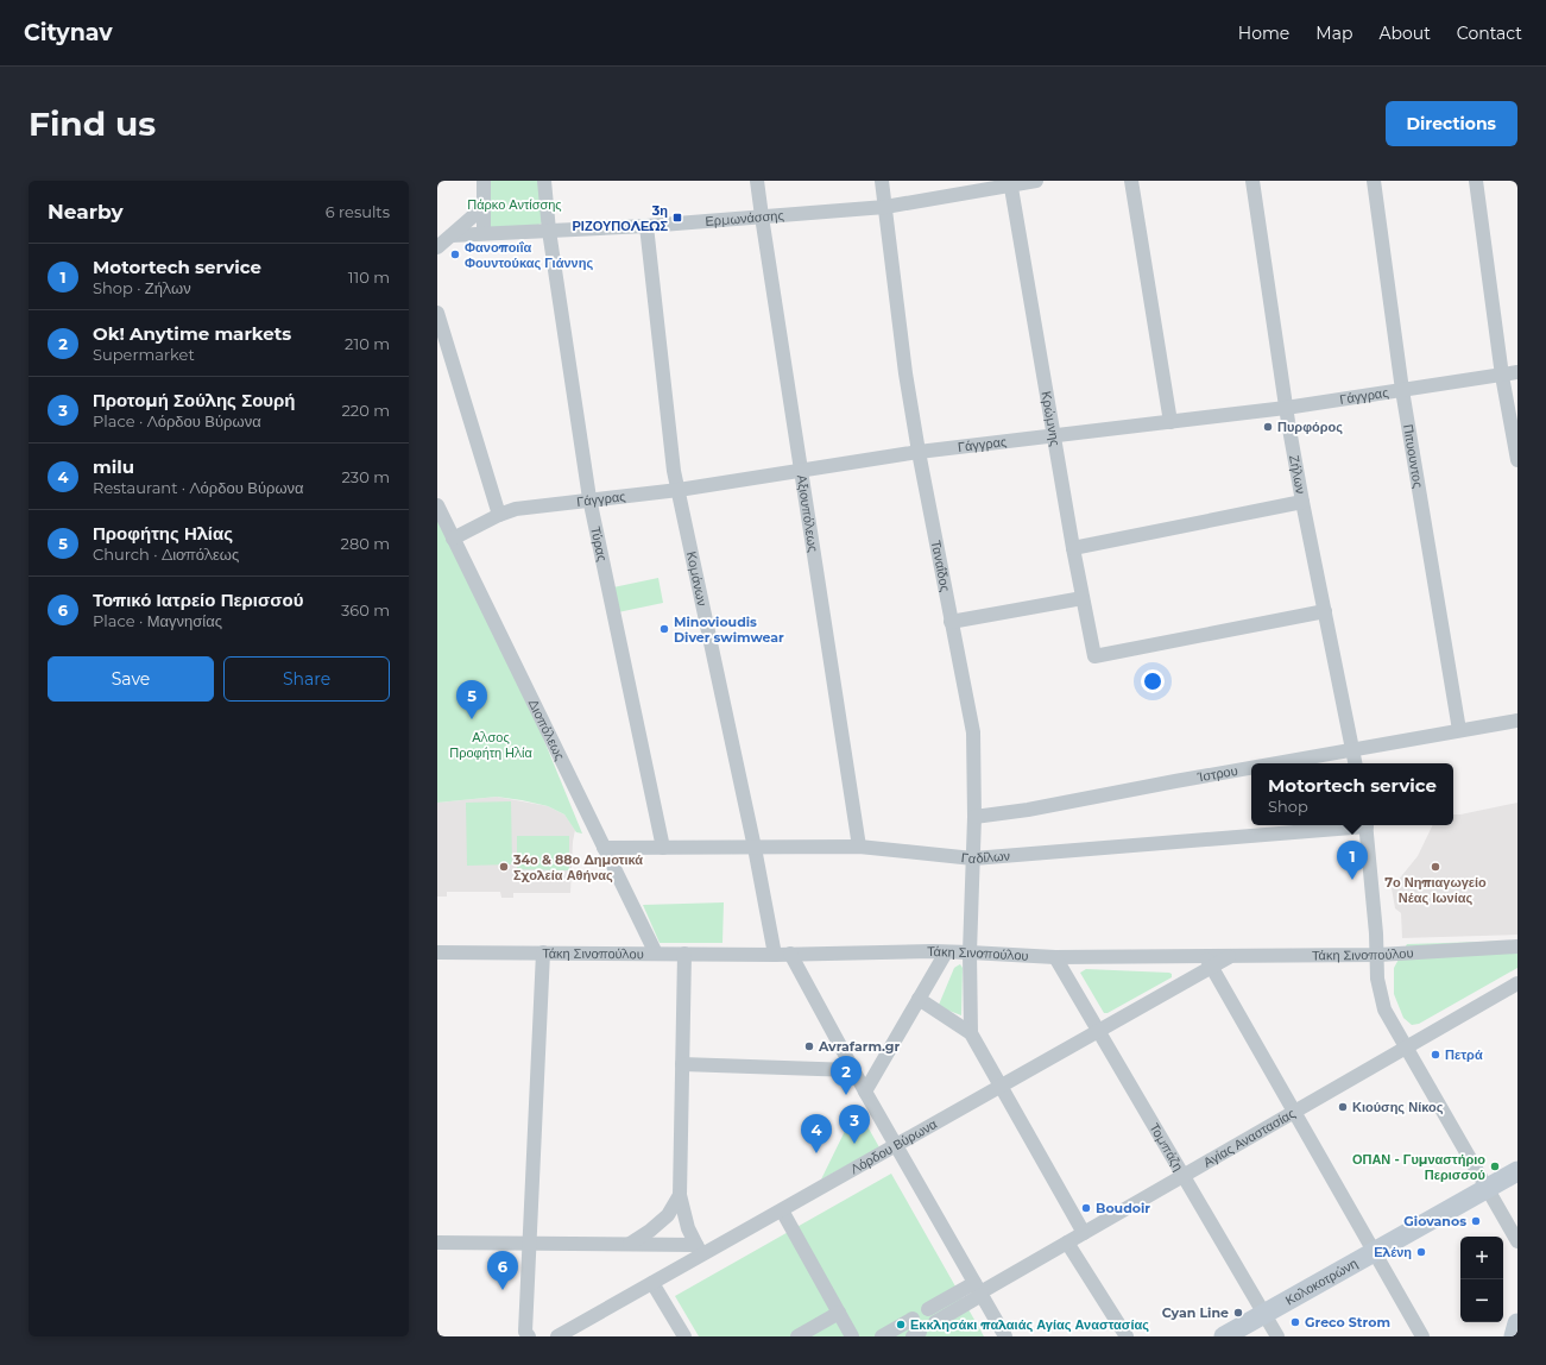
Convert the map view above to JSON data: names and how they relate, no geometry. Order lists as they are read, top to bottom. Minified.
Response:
{"streets":{"street":["Ερμωνάσσης","Γάγγρας","Κρώμνης","Πιτυουντος","Ζήλων","Αξιουπόλεως","Τύρας","Ταναΐδος","Κομάνων","Διοπόλεως","Ίστρου","Γαδίλων","Τάκη Σινοπούλου","Αγίας Αναστασίας","Λόρδου Βύρωνα","Τομπάζη","Κολοκοτρώνη"]},"crossings":[["Ερμωνάσσης","Κρώμνης"],["Ερμωνάσσης","Αξιουπόλεως"],["Ερμωνάσσης","Τύρας"],["Ερμωνάσσης","Ταναΐδος"],["Ερμωνάσσης","Κομάνων"],["Γάγγρας","Κρώμνης"],["Γάγγρας","Πιτυουντος"],["Γάγγρας","Ζήλων"],["Γάγγρας","Αξιουπόλεως"],["Γάγγρας","Τύρας"],["Γάγγρας","Ταναΐδος"],["Γάγγρας","Κομάνων"],["Γάγγρας","Διοπόλεως"],["Κρώμνης","Ζήλων"],["Πιτυουντος","Ίστρου"],["Ζήλων","Ίστρου"],["Αξιουπόλεως","Γαδίλων"],["Τύρας","Γαδίλων"],["Ταναΐδος","Ίστρου"],["Ταναΐδος","Γαδίλων"],["Ταναΐδος","Τάκη Σινοπούλου"],["Κομάνων","Γαδίλων"],["Κομάνων","Τάκη Σινοπούλου"],["Διοπόλεως","Γαδίλων"],["Διοπόλεως","Τάκη Σινοπούλου"],["Τάκη Σινοπούλου","Λόρδου Βύρωνα"],["Τάκη Σινοπούλου","Τομπάζη"],["Αγίας Αναστασίας","Τομπάζη"],["Λόρδου Βύρωνα","Τομπάζη"],["Τομπάζη","Κολοκοτρώνη"]],"parks":["Πάρκο Αντίσσης","Αλσος Προφήτη Ηλία"],"places":{"transit":["3η ΡΙΖΟΥΠΟΛΕΩΣ"],"other":["Φανοποιΐα Φουντούκας Γιάννης","Πυρφόρος","Minovioudis Diver swimwear","34ο & 88ο Δημοτικά Σχολεία Αθήνας","7ο Νηπιαγωγείο Νέας Ιωνίας","Avrafarm.gr","Πετρά","Κιούσης Νίκος","ΟΠΑΝ - Γυμναστήριο Περισσού","Boudoir","Giovanos","Ελένη","Cyan Line","Greco Strom","Εκκλησάκι παλαιάς Αγίας Αναστασίας"]},"page":{"header":"Citynav","nav":["Home","Map","About","Contact"],"buttons":["Directions",["Save","Share"]],"title":"Find us","heading":["Nearby","6 results"],"list":[{"mark":"1","name":"Motortech service","note":"Shop · Ζήλων","value":"110 m"},{"mark":"2","name":"Ok! Anytime markets","note":"Supermarket","value":"210 m"},{"mark":"3","name":"Προτομή Σούλης Σουρή","note":"Place · Λόρδου Βύρωνα","value":"220 m"},{"mark":"4","name":"milu","note":"Restaurant · Λόρδου Βύρωνα","value":"230 m"},{"mark":"5","name":"Προφήτης Ηλίας","note":"Church · Διοπόλεως","value":"280 m"},{"mark":"6","name":"Τοπικό Ιατρείο Περισσού","note":"Place · Μαγνησίας","value":"360 m"}],"pins":["5","1","2","3","4","6"],"popup":["Motortech service","Shop"],"map_buttons":["+","−"]}}
